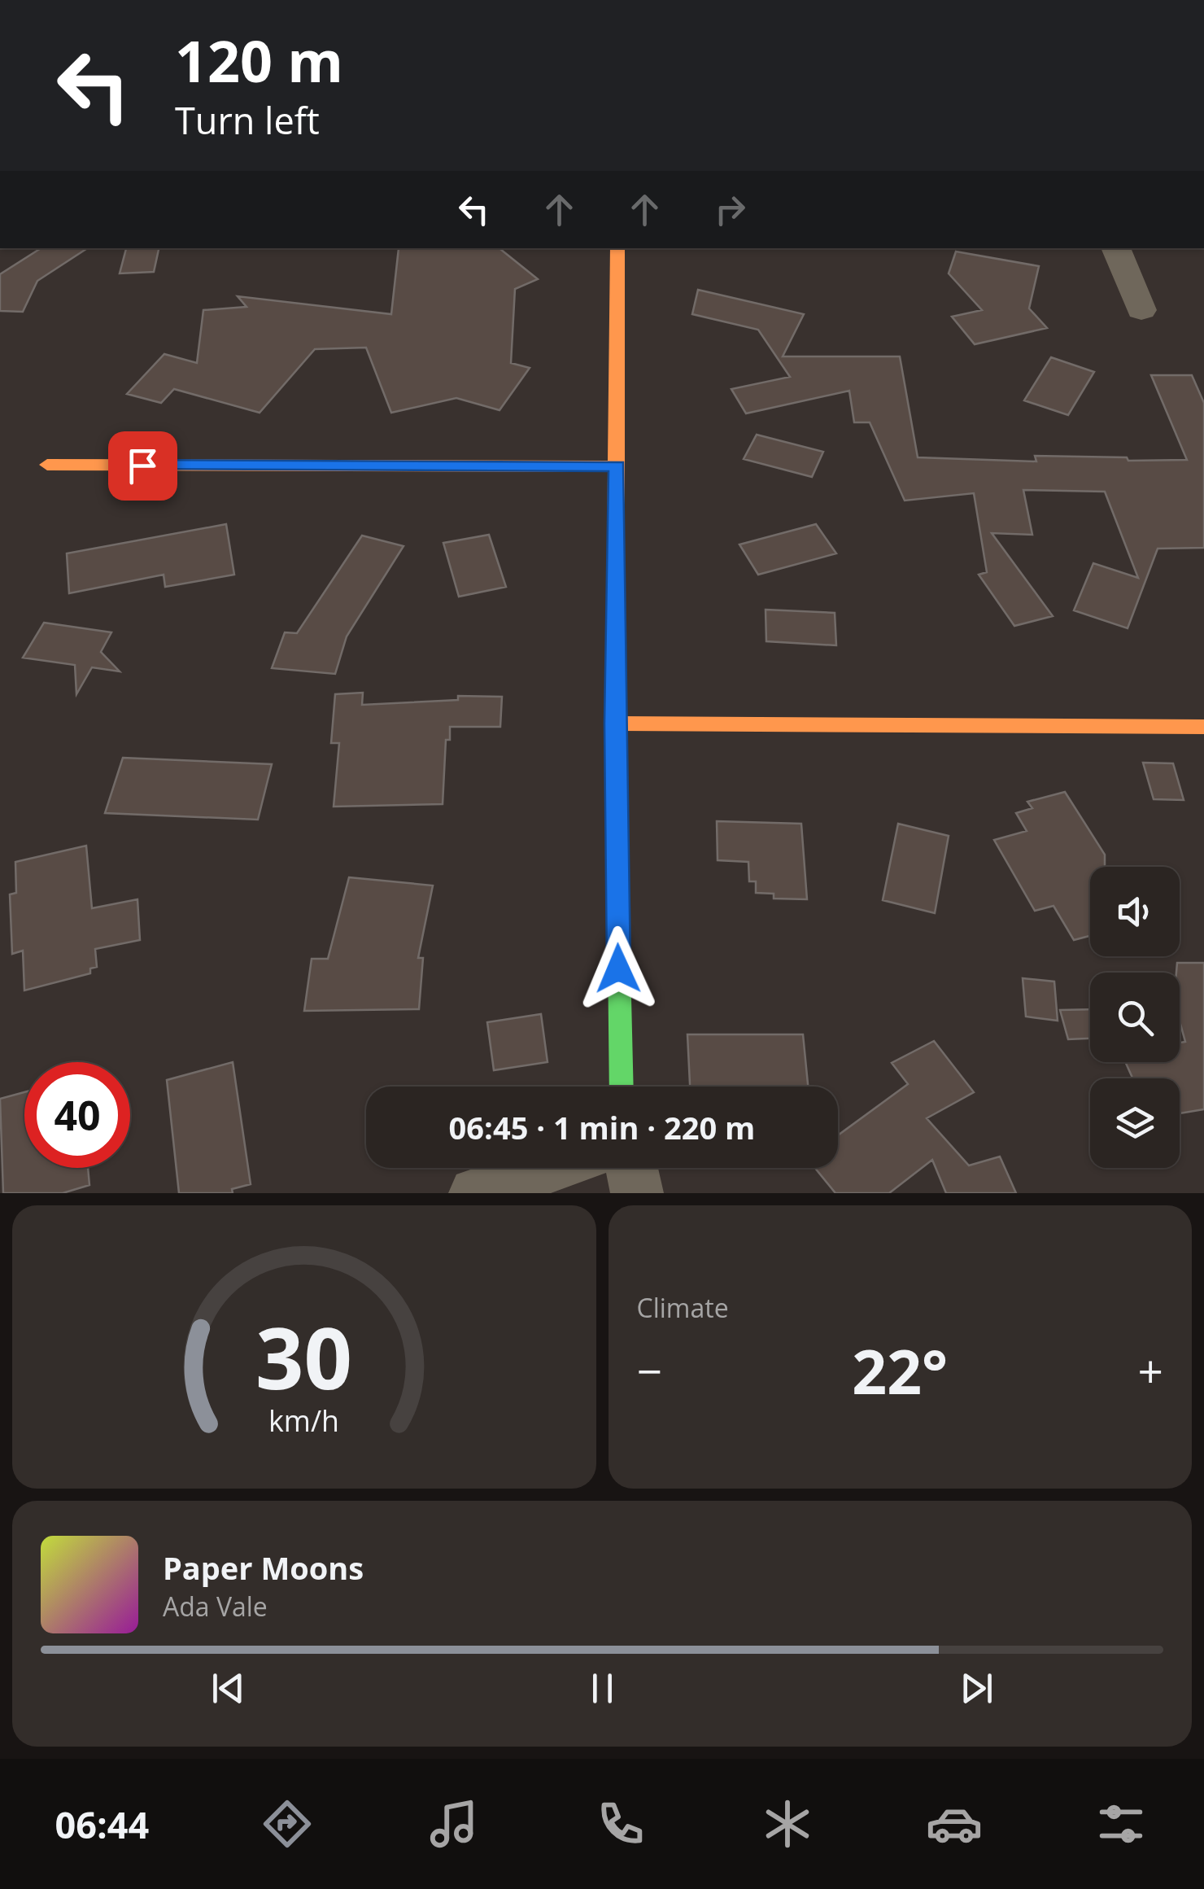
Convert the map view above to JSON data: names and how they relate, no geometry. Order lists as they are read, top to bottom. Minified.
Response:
{"page":{"turn":["120 m","Turn left"],"limit":"40","trip":"06:45 · 1 min · 220 m","tile":"Climate","heat":["−","22°","+"],"song":["Paper Moons","Ada Vale"],"tabs":"06:44","gauge":["30","km/h"]}}
